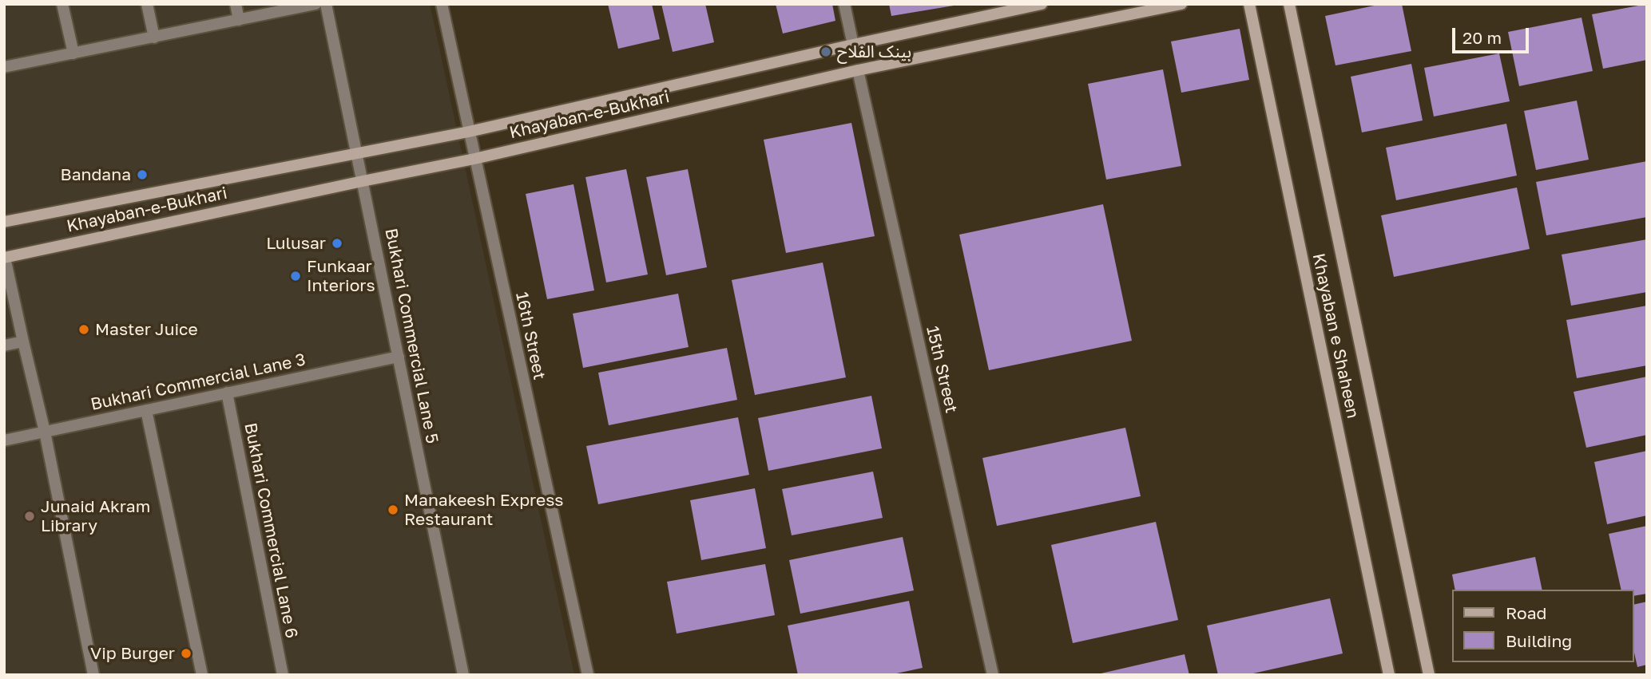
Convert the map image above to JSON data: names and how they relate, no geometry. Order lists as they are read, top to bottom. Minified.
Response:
{"streets":{"street":["Khayaban-e-Bukhari","Bukhari Commercial Lane 5","16th Street","Khayaban e Shaheen","15th Street","Bukhari Commercial Lane 3","Bukhari Commercial Lane 6"]},"crossings":[["Khayaban-e-Bukhari","Bukhari Commercial Lane 5"],["Khayaban-e-Bukhari","16th Street"],["Khayaban-e-Bukhari","15th Street"],["Bukhari Commercial Lane 5","Bukhari Commercial Lane 3"],["Bukhari Commercial Lane 3","Bukhari Commercial Lane 6"]],"places":["بینک الفلاح","Bandana","Lulusar","Funkaar Interiors","Master Juice","Manakeesh Express Restaurant","Junaid Akram Library","Vip Burger"],"legend":["Road","Building"],"scale_bar":"20 m"}
